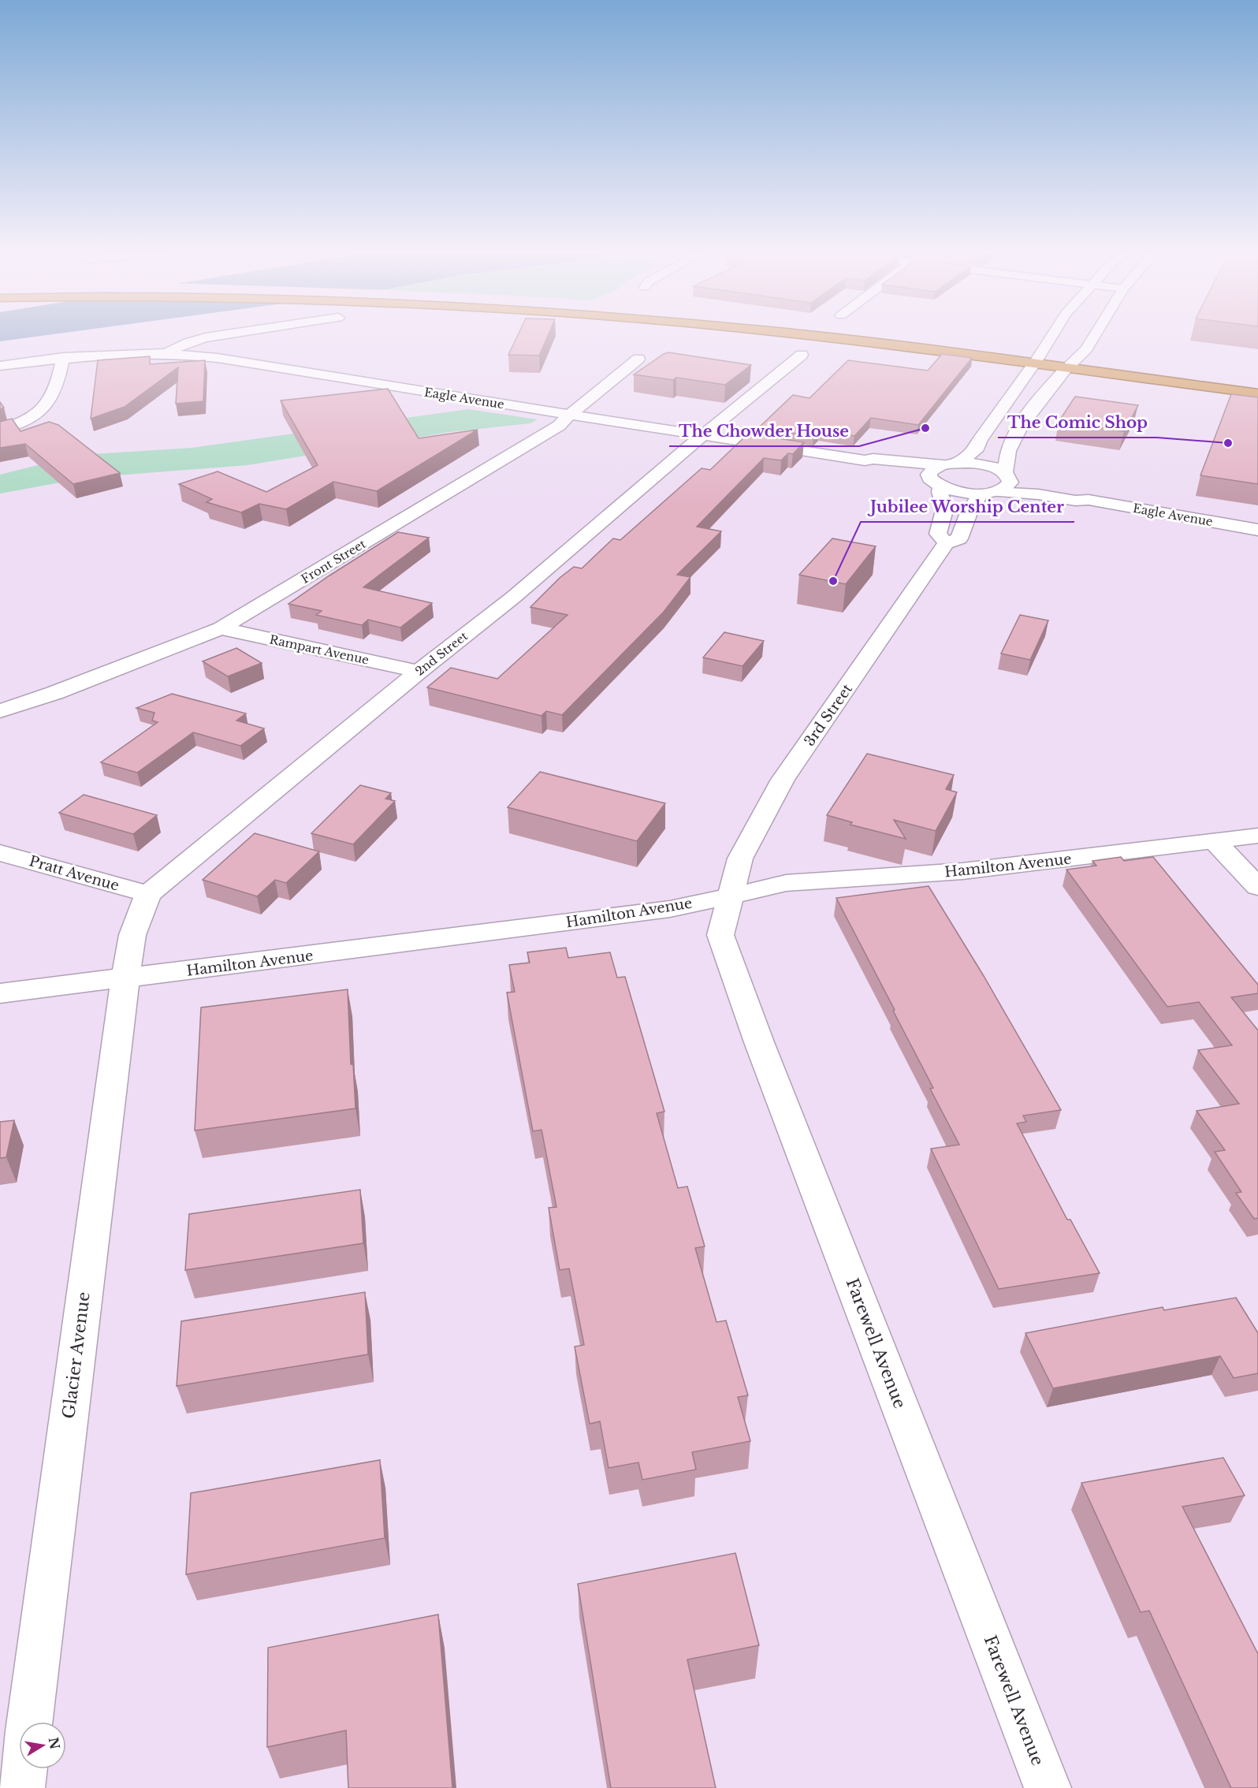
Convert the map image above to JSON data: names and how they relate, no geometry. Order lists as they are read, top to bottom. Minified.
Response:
{"streets":{"street":["Eagle Avenue","Front Street","Rampart Avenue","2nd Street","3rd Street","Hamilton Avenue","Pratt Avenue","Farewell Avenue","Glacier Avenue"]},"crossings":[["Eagle Avenue","Front Street"],["Eagle Avenue","2nd Street"],["Eagle Avenue","3rd Street"],["Front Street","Rampart Avenue"],["Rampart Avenue","2nd Street"],["2nd Street","Hamilton Avenue"],["2nd Street","Pratt Avenue"],["2nd Street","Glacier Avenue"],["3rd Street","Hamilton Avenue"],["3rd Street","Farewell Avenue"],["Hamilton Avenue","Farewell Avenue"],["Hamilton Avenue","Glacier Avenue"]],"places":["The Chowder House","The Comic Shop","Jubilee Worship Center"],"north":"right"}
